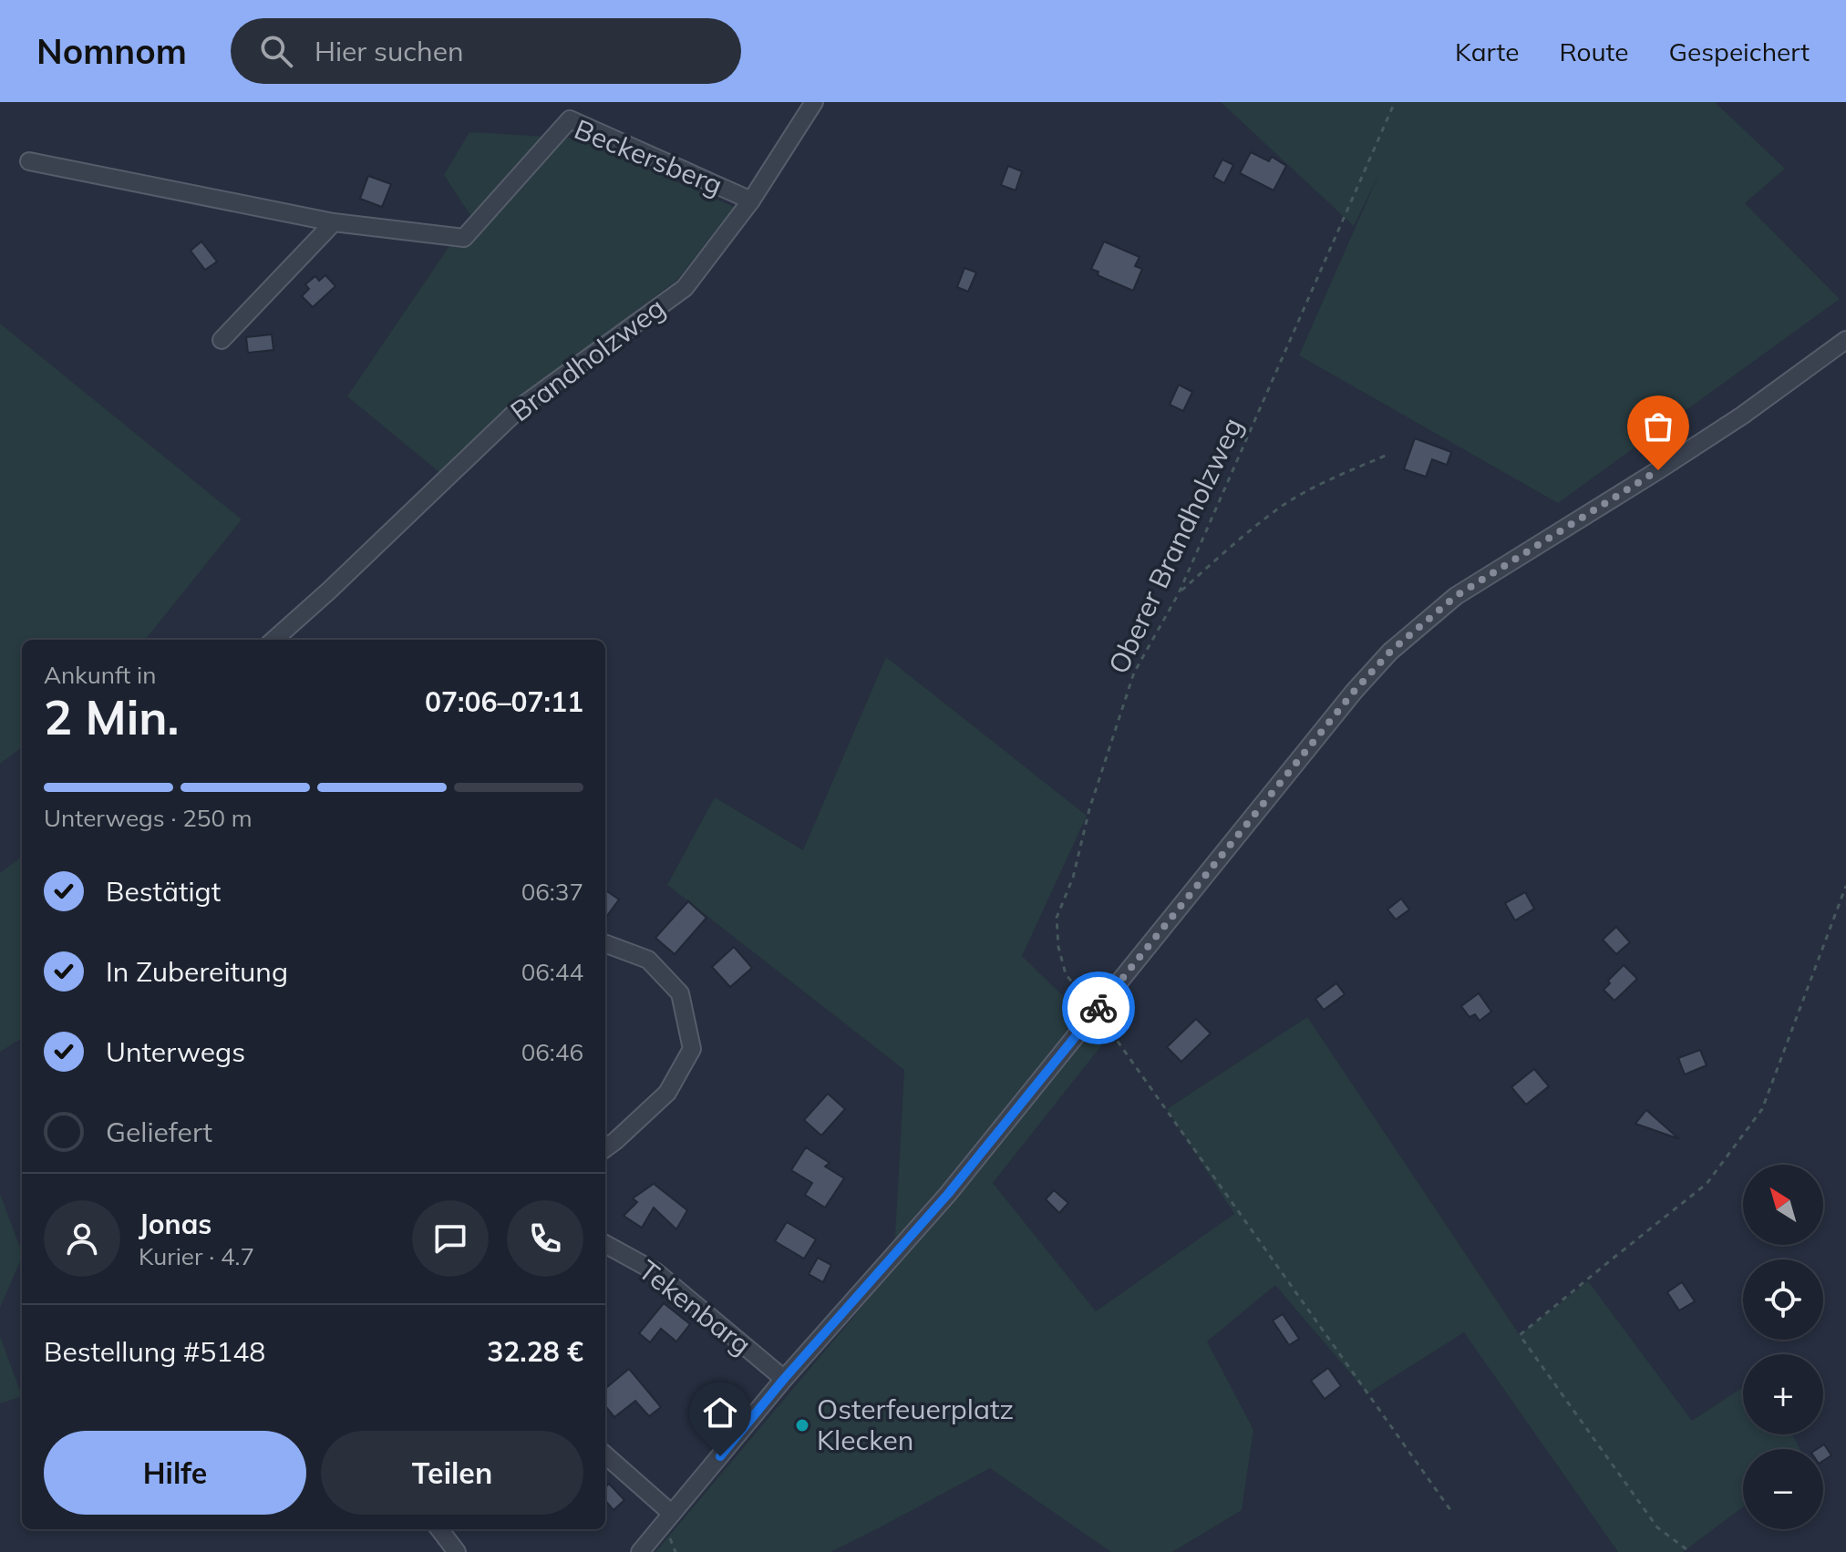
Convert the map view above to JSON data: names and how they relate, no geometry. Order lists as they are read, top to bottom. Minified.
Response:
{"streets":{"street":["Beckersberg","Brandholzweg","Tekenbarg"],"path":["Oberer Brandholzweg"]},"crossings":[["Beckersberg","Brandholzweg"]],"places":["Osterfeuerplatz Klecken"],"north":"top left","page":{"header":"Nomnom","search":"Hier suchen","nav":["Karte","Route","Gespeichert"],"heading":["2 Min.","Ankunft in","07:06–07:11"],"panel":["Jonas","Kurier · 4.7","Bestellung #5148","32.28 €"],"bar":"Unterwegs · 250 m","list":[["Bestätigt","06:37"],["In Zubereitung","06:44"],["Unterwegs","06:46"],"Geliefert"],"map_buttons":["+","−"],"buttons":["Hilfe","Teilen"]}}
